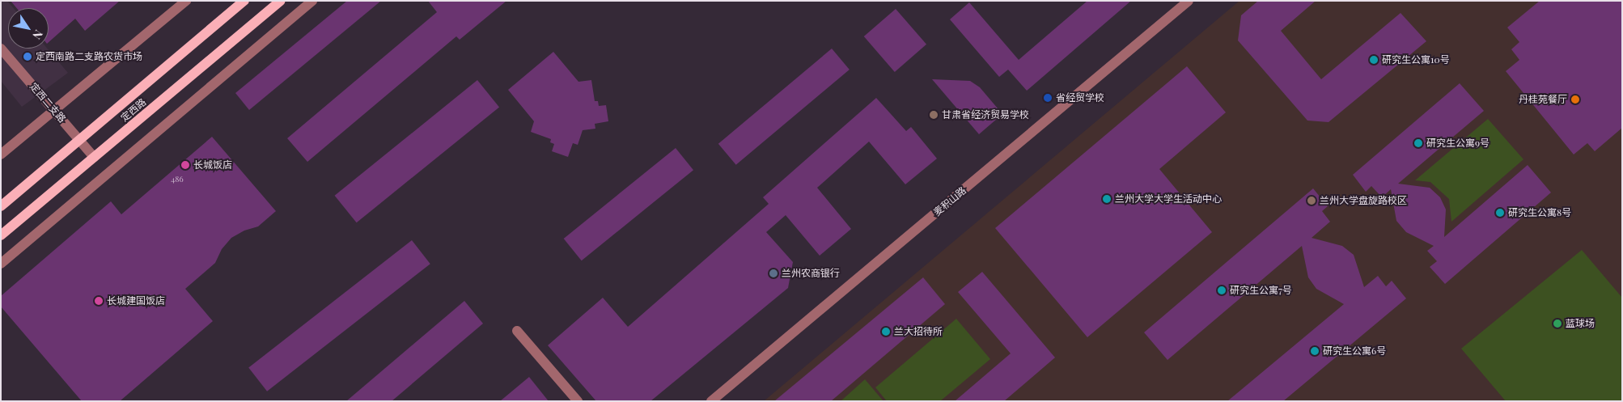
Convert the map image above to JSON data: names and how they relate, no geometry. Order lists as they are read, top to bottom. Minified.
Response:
{"streets":{"main road":["定西路"],"street":["定西二支路","麦积山路"]},"crossings":[["定西二支路","定西路"]],"places":["定西南路二支路农货市场","研究生公寓10号","省经贸学校","丹桂苑餐厅","甘肃省经济贸易学校","研究生公寓9号","长城饭店","兰州大学大学生活动中心","兰州大学盘旋路校区","研究生公寓8号","兰州农商银行","研究生公寓7号","长城建国饭店","蓝球场","兰大招待所","研究生公寓6号"],"house_numbers":["486"],"north":"bottom right"}
